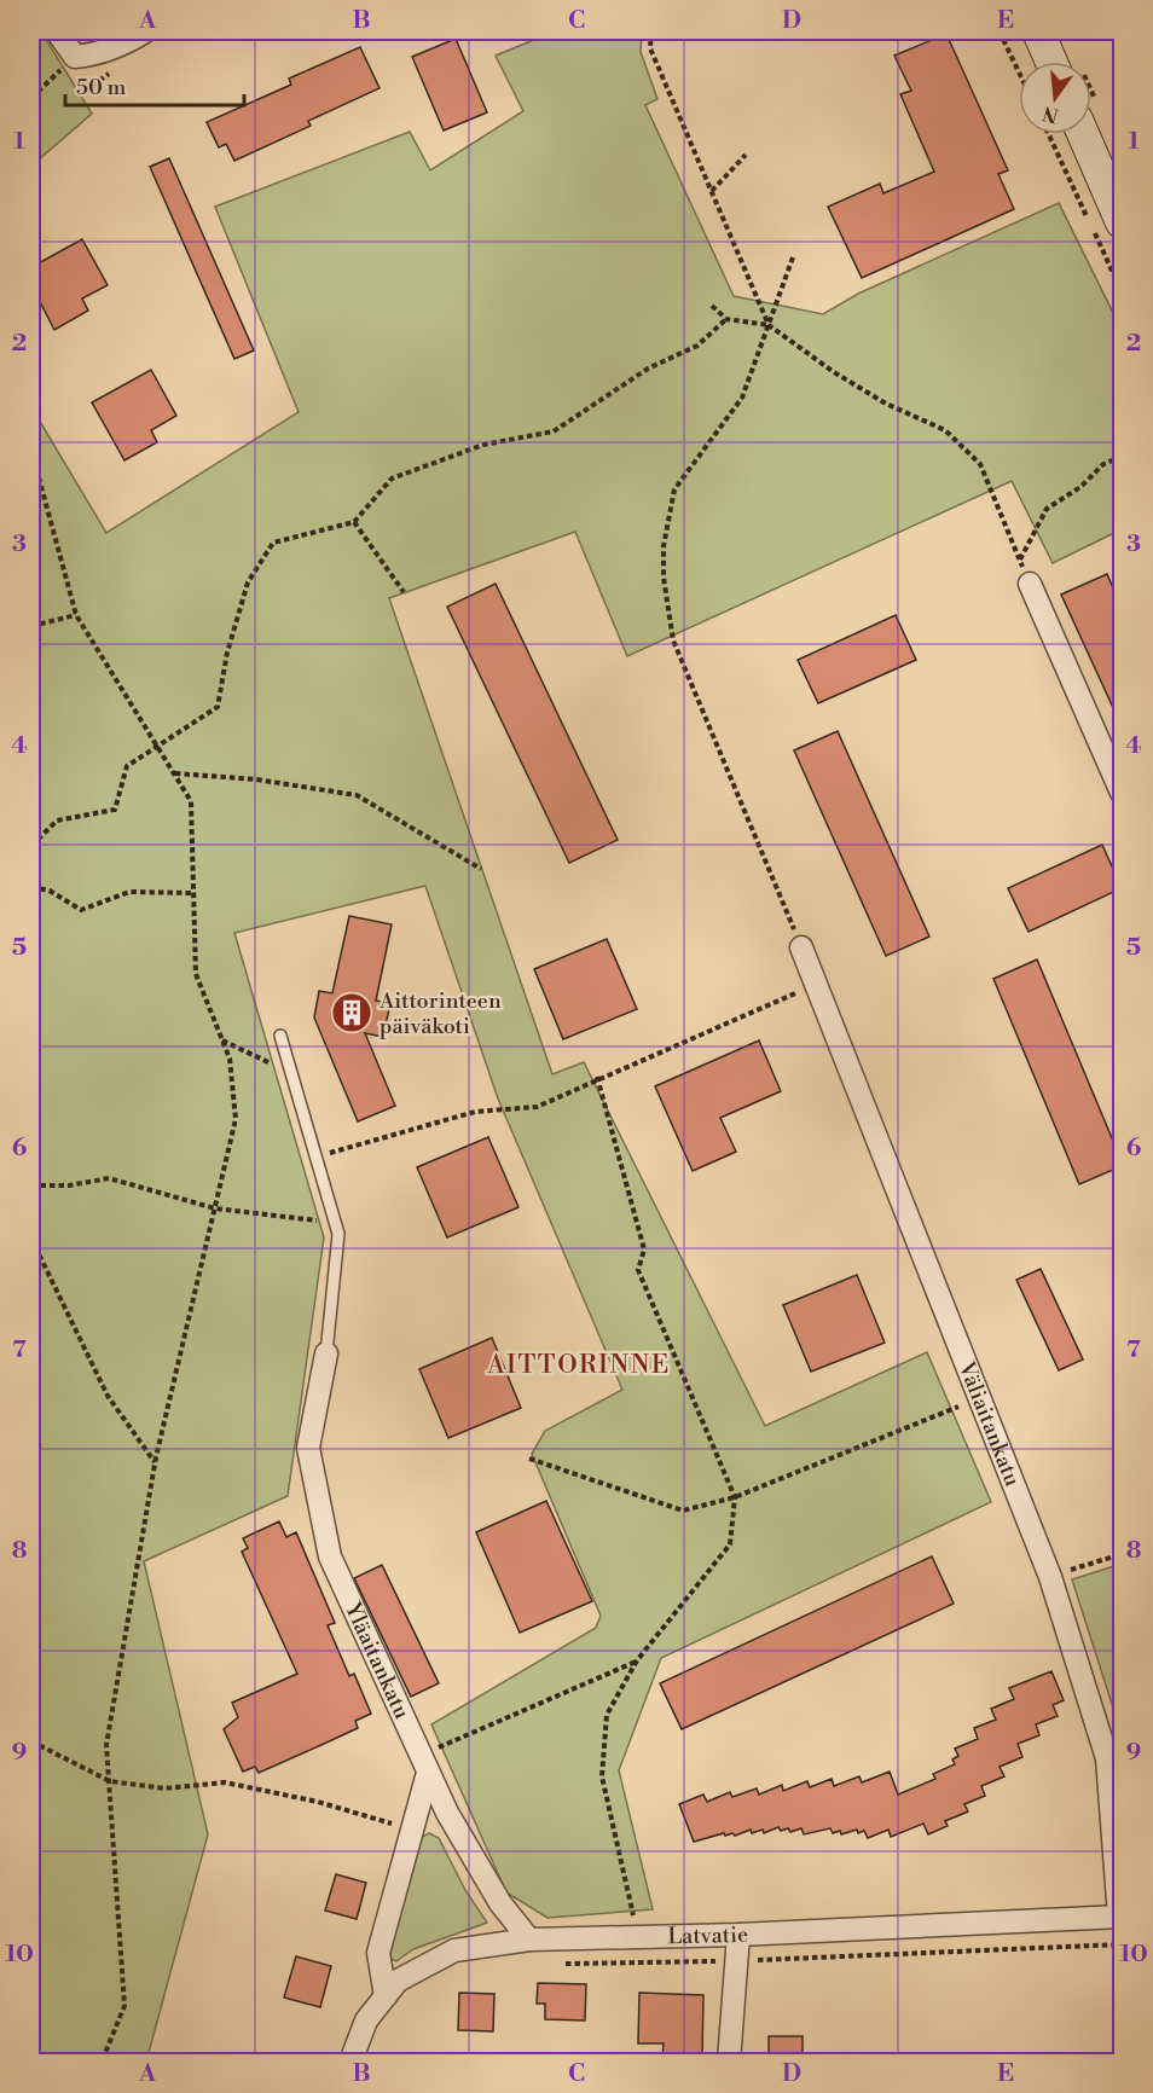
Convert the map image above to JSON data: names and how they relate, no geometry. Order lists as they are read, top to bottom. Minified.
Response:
{"streets":{"street":["Väliaitankatu","Yläaitankatu","Latvatie"]},"crossings":[["Väliaitankatu","Latvatie"],["Yläaitankatu","Latvatie"]],"districts":["AITTORINNE"],"places":{"building":["Aittorinteen päiväkoti"]},"scale_bar":"50 m","north":"bottom","grid":{"columns":["A","B","C","D","E"],"rows":["1","2","3","4","5","6","7","8","9","10"]}}
